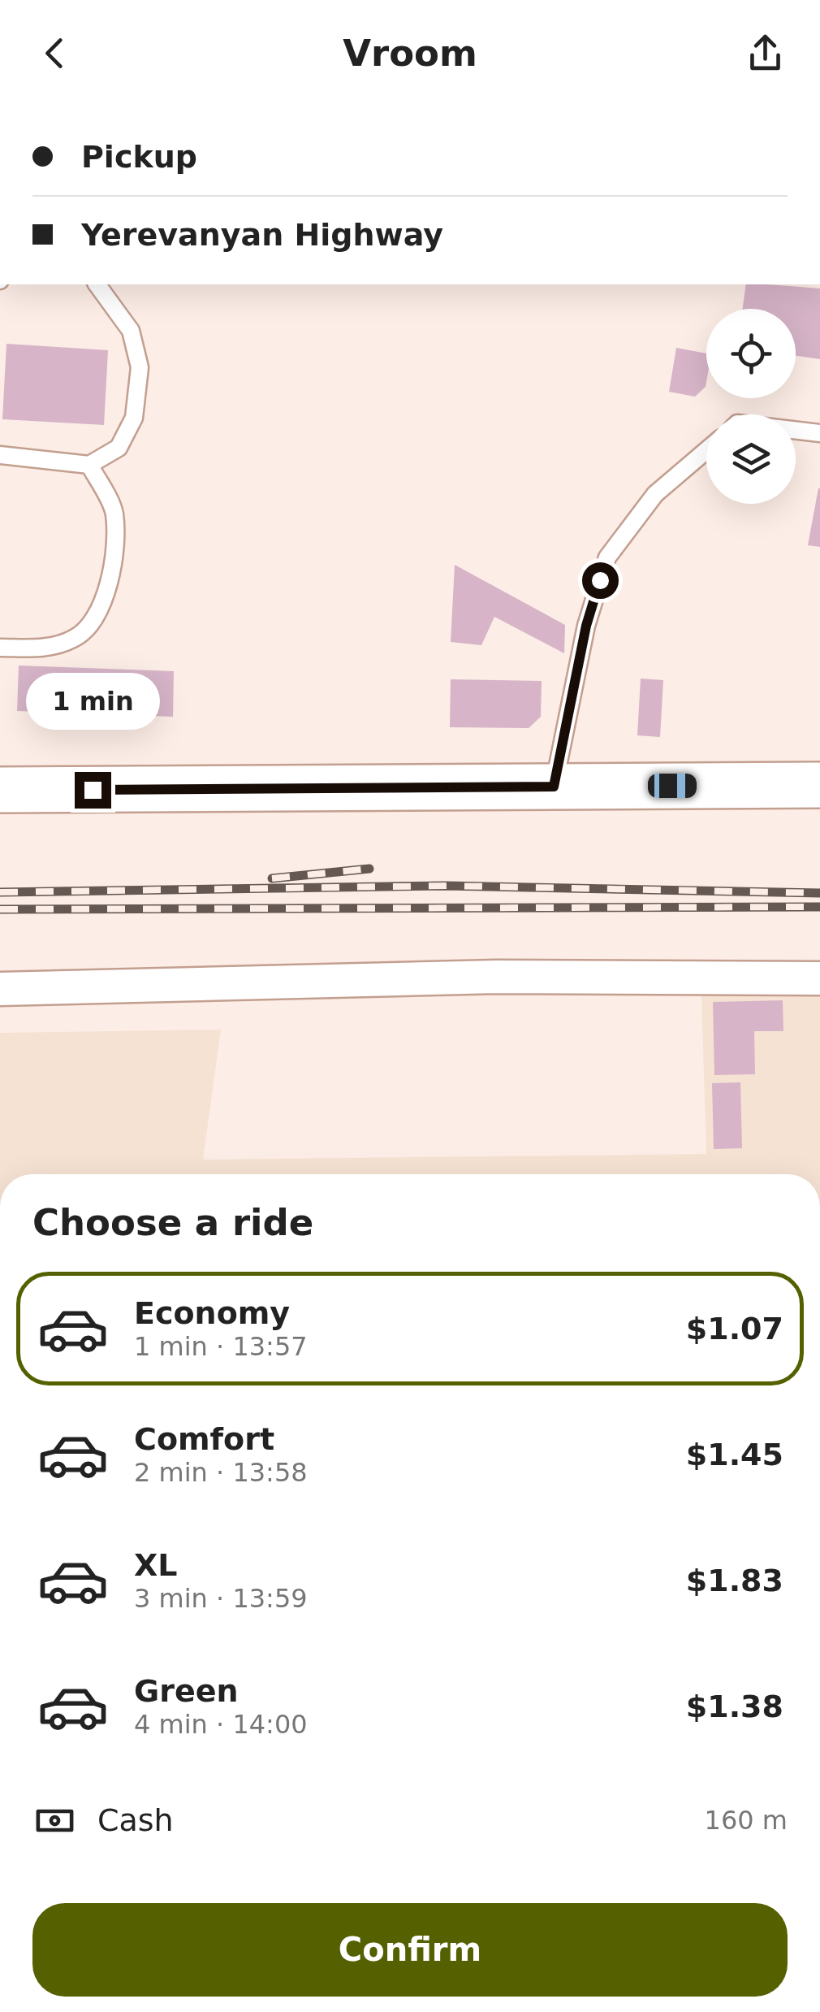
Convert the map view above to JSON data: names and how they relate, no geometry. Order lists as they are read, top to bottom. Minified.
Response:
{"page":{"header":"Vroom","banner":["Pickup","Yerevanyan Highway"],"bubble":"1 min","heading":"Choose a ride","list":[{"name":"Economy","note":"1 min · 13:57","value":"$1.07"},{"name":"Comfort","note":"2 min · 13:58","value":"$1.45"},{"name":"XL","note":"3 min · 13:59","value":"$1.83"},{"name":"Green","note":"4 min · 14:00","value":"$1.38"}],"pay":["Cash","160 m"],"buttons":"Confirm"}}
